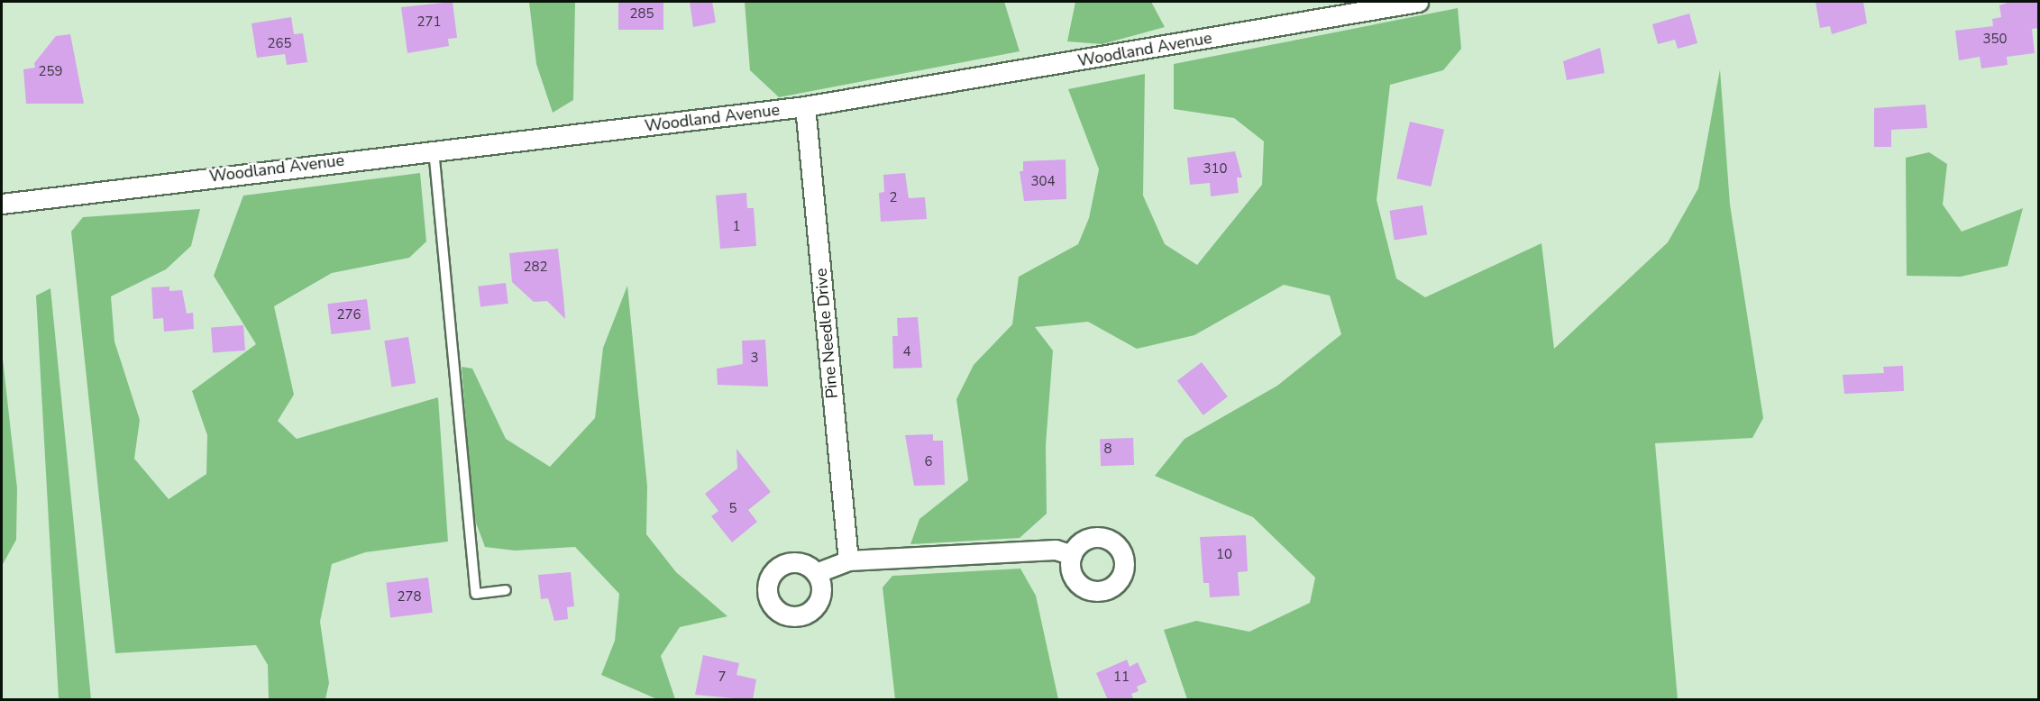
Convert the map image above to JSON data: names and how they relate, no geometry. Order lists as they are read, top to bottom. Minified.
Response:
{"streets":{"street":["Woodland Avenue","Pine Needle Drive"]},"crossings":[["Woodland Avenue","Pine Needle Drive"]],"house_numbers":["285","271","350","265","259","310","304","2","1","282","276","4","3","8","6","5","10","278","7","11"]}
